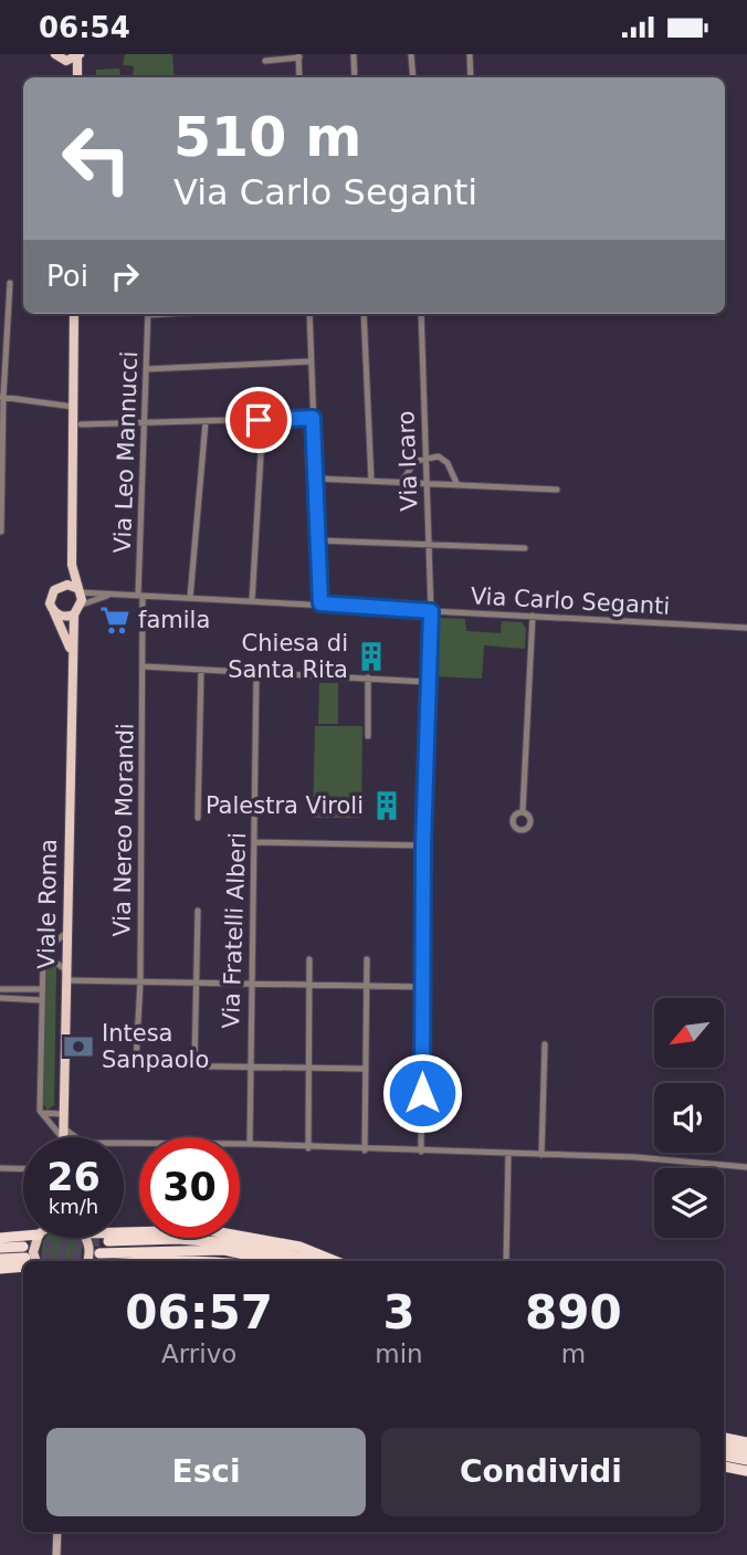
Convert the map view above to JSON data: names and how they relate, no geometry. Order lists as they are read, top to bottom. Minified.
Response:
{"streets":{"main road":["Viale Roma"],"street":["Via Leo Mannucci","Via Icaro","Via Carlo Seganti","Via Nereo Morandi","Via Fratelli Alberi"]},"crossings":[["Via Leo Mannucci","Via Carlo Seganti"],["Via Leo Mannucci","Via Nereo Morandi"],["Via Icaro","Via Carlo Seganti"],["Via Carlo Seganti","Via Nereo Morandi"],["Via Carlo Seganti","Viale Roma"]],"places":{"supermarket":["famila"],"building":["Chiesa di Santa Rita","Palestra Viroli"],"bank":["Intesa Sanpaolo"]},"north":"bottom left","page":{"status":"06:54","turn":["510 m","Via Carlo Seganti"],"then":"Poi","speed":"26 km/h","limit":"30","eta":["06:57","Arrivo","3","min","890","m"],"buttons":["Esci","Condividi"]}}
